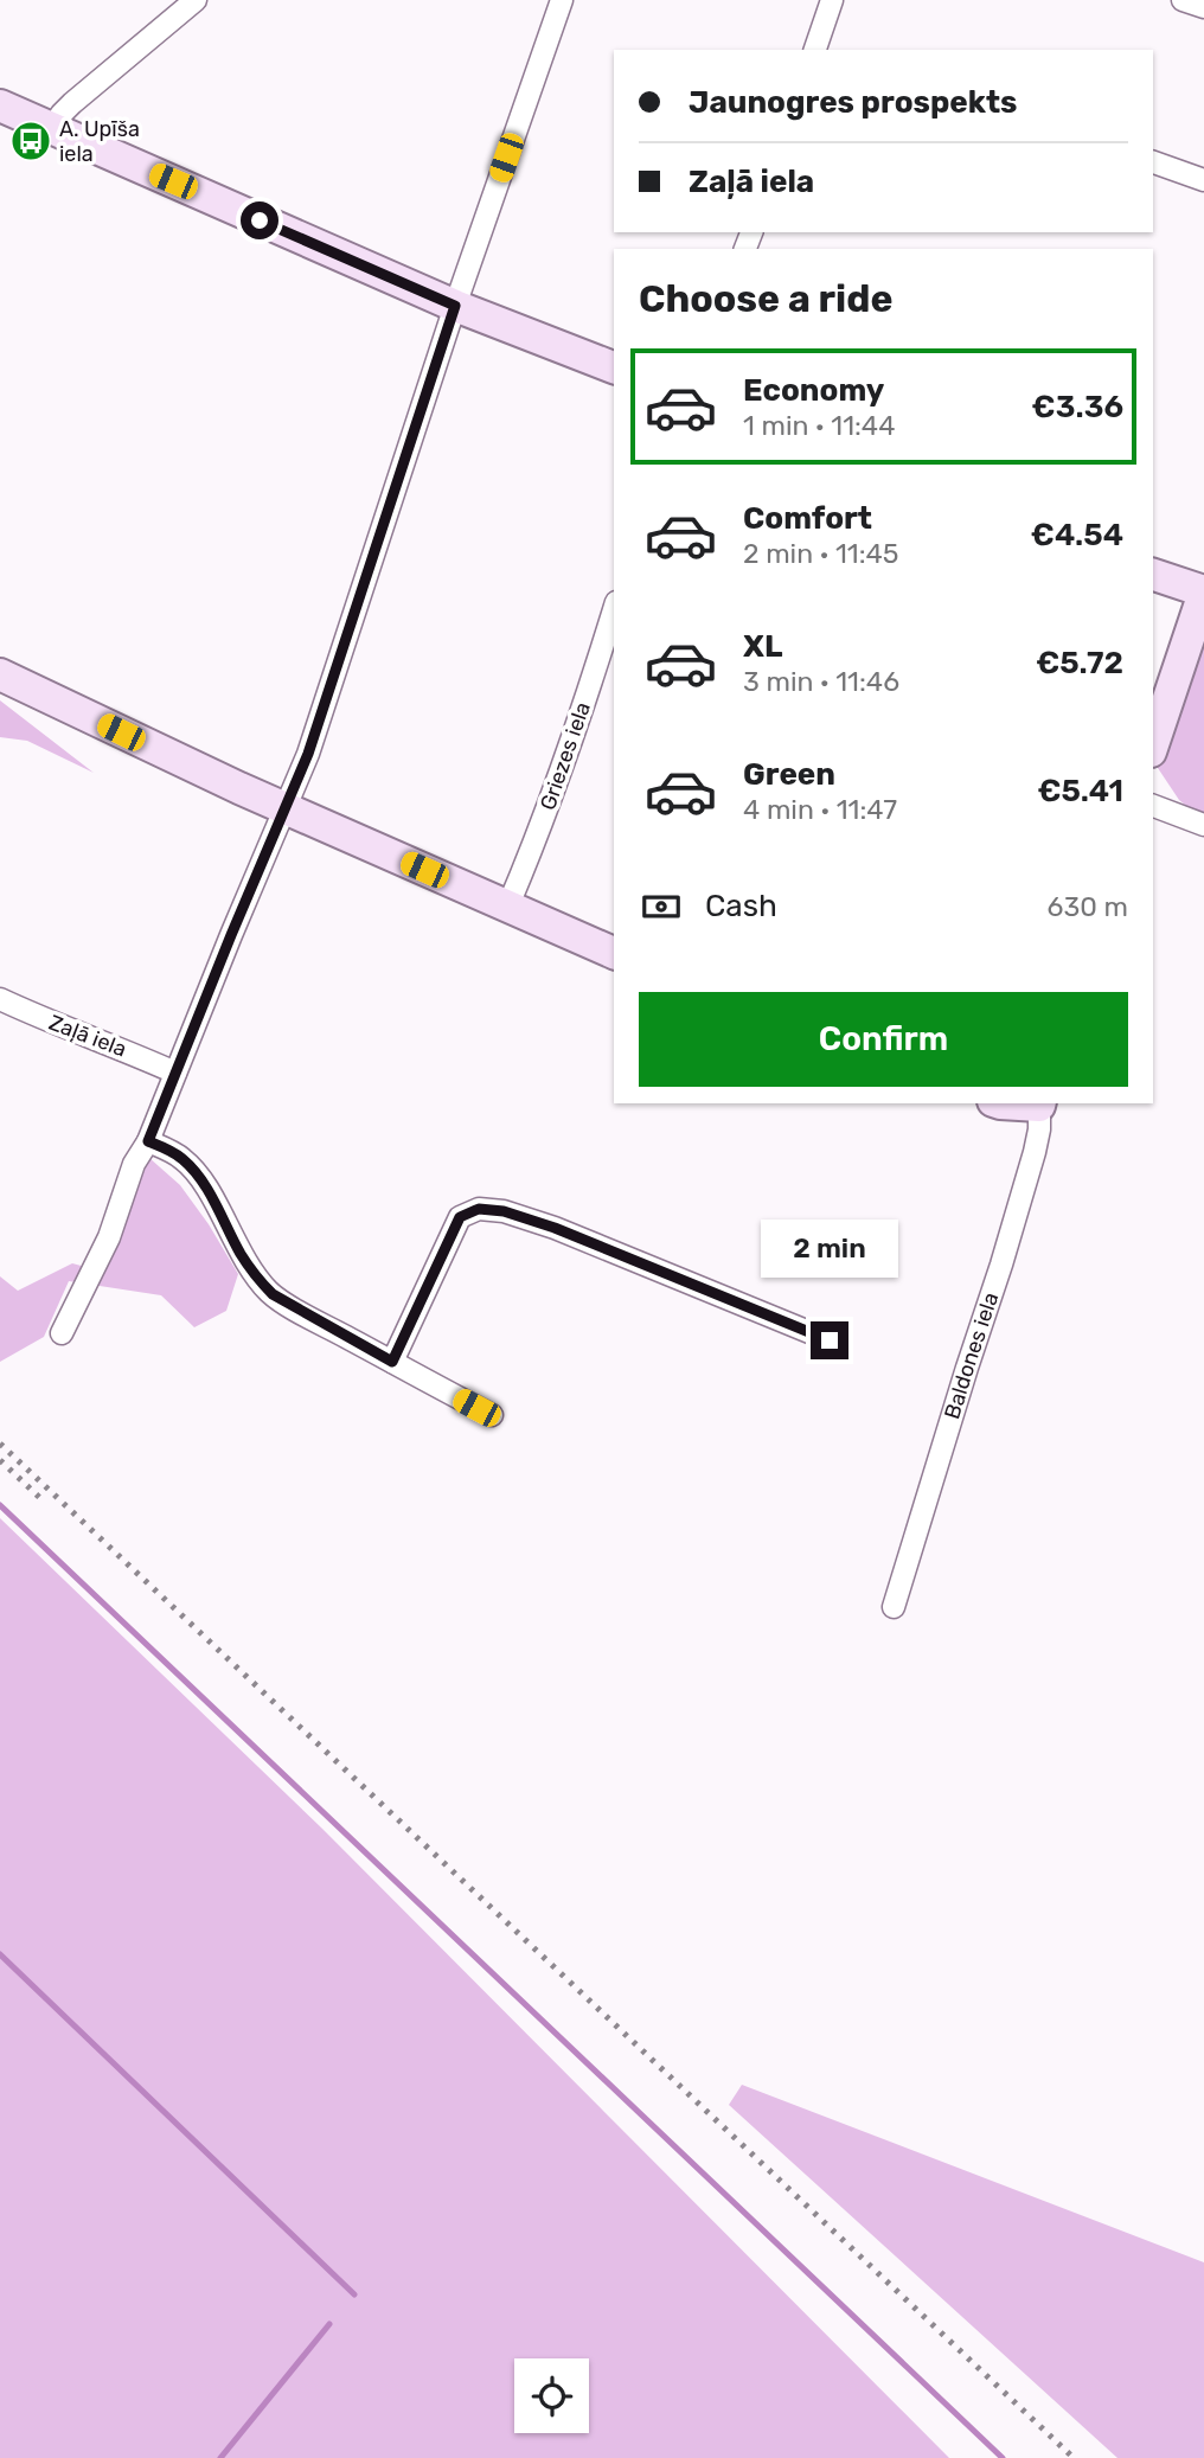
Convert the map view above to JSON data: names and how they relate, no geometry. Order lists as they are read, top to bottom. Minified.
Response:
{"streets":{"street":["Griezes iela","Zaļā iela","Baldones iela"]},"places":{"bus stop":["A. Upīša iela"]},"page":{"banner":["Jaunogres prospekts","Zaļā iela"],"heading":"Choose a ride","list":[{"name":"Economy","note":"1 min · 11:44","value":"€3.36"},{"name":"Comfort","note":"2 min · 11:45","value":"€4.54"},{"name":"XL","note":"3 min · 11:46","value":"€5.72"},{"name":"Green","note":"4 min · 11:47","value":"€5.41"}],"pay":["Cash","630 m"],"buttons":"Confirm","bubble":"2 min"}}
